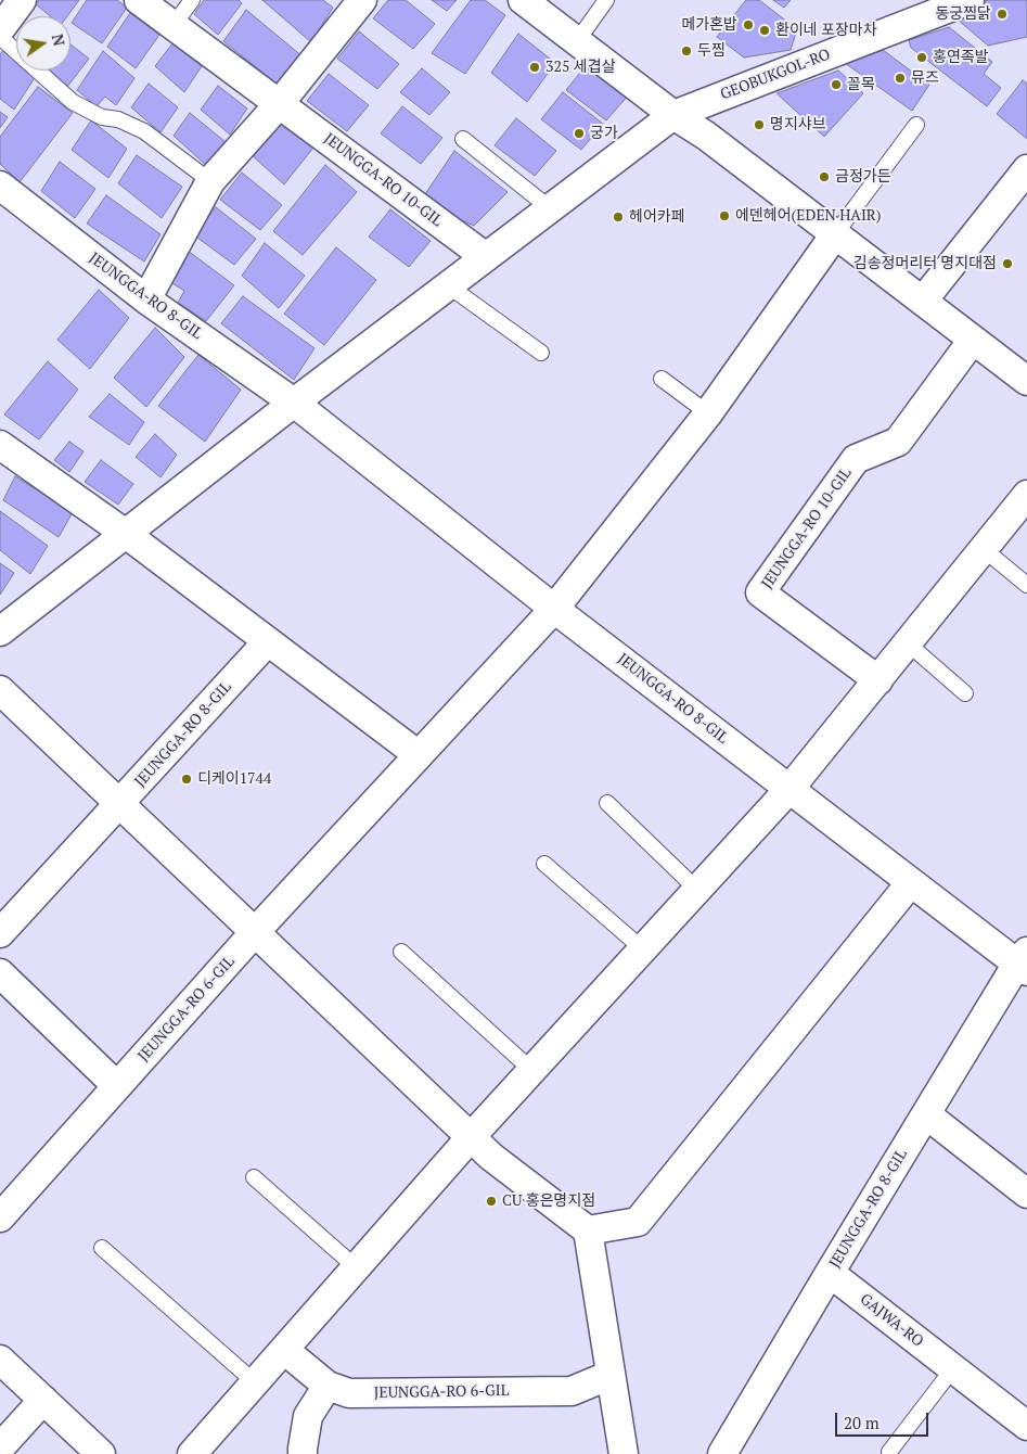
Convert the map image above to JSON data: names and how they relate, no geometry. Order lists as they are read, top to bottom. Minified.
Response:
{"streets":{"street":["GEOBUKGOL-RO","JEUNGGA-RO 10-GIL","JEUNGGA-RO 8-GIL","JEUNGGA-RO 6-GIL","GAJWA-RO"]},"crossings":[["JEUNGGA-RO 8-GIL","GAJWA-RO"]],"places":["동궁찜닭","메가혼밥","환이네 포장마차","두찜","홍연족발","325 세겹살","뮤즈","꼴목","명지샤브","궁가","금정가든","에덴헤어(EDEN HAIR)","헤어카페","김송정머리터 명지대점","디케이1744","CU 홍은명지점"],"scale_bar":"20 m","north":"right"}
